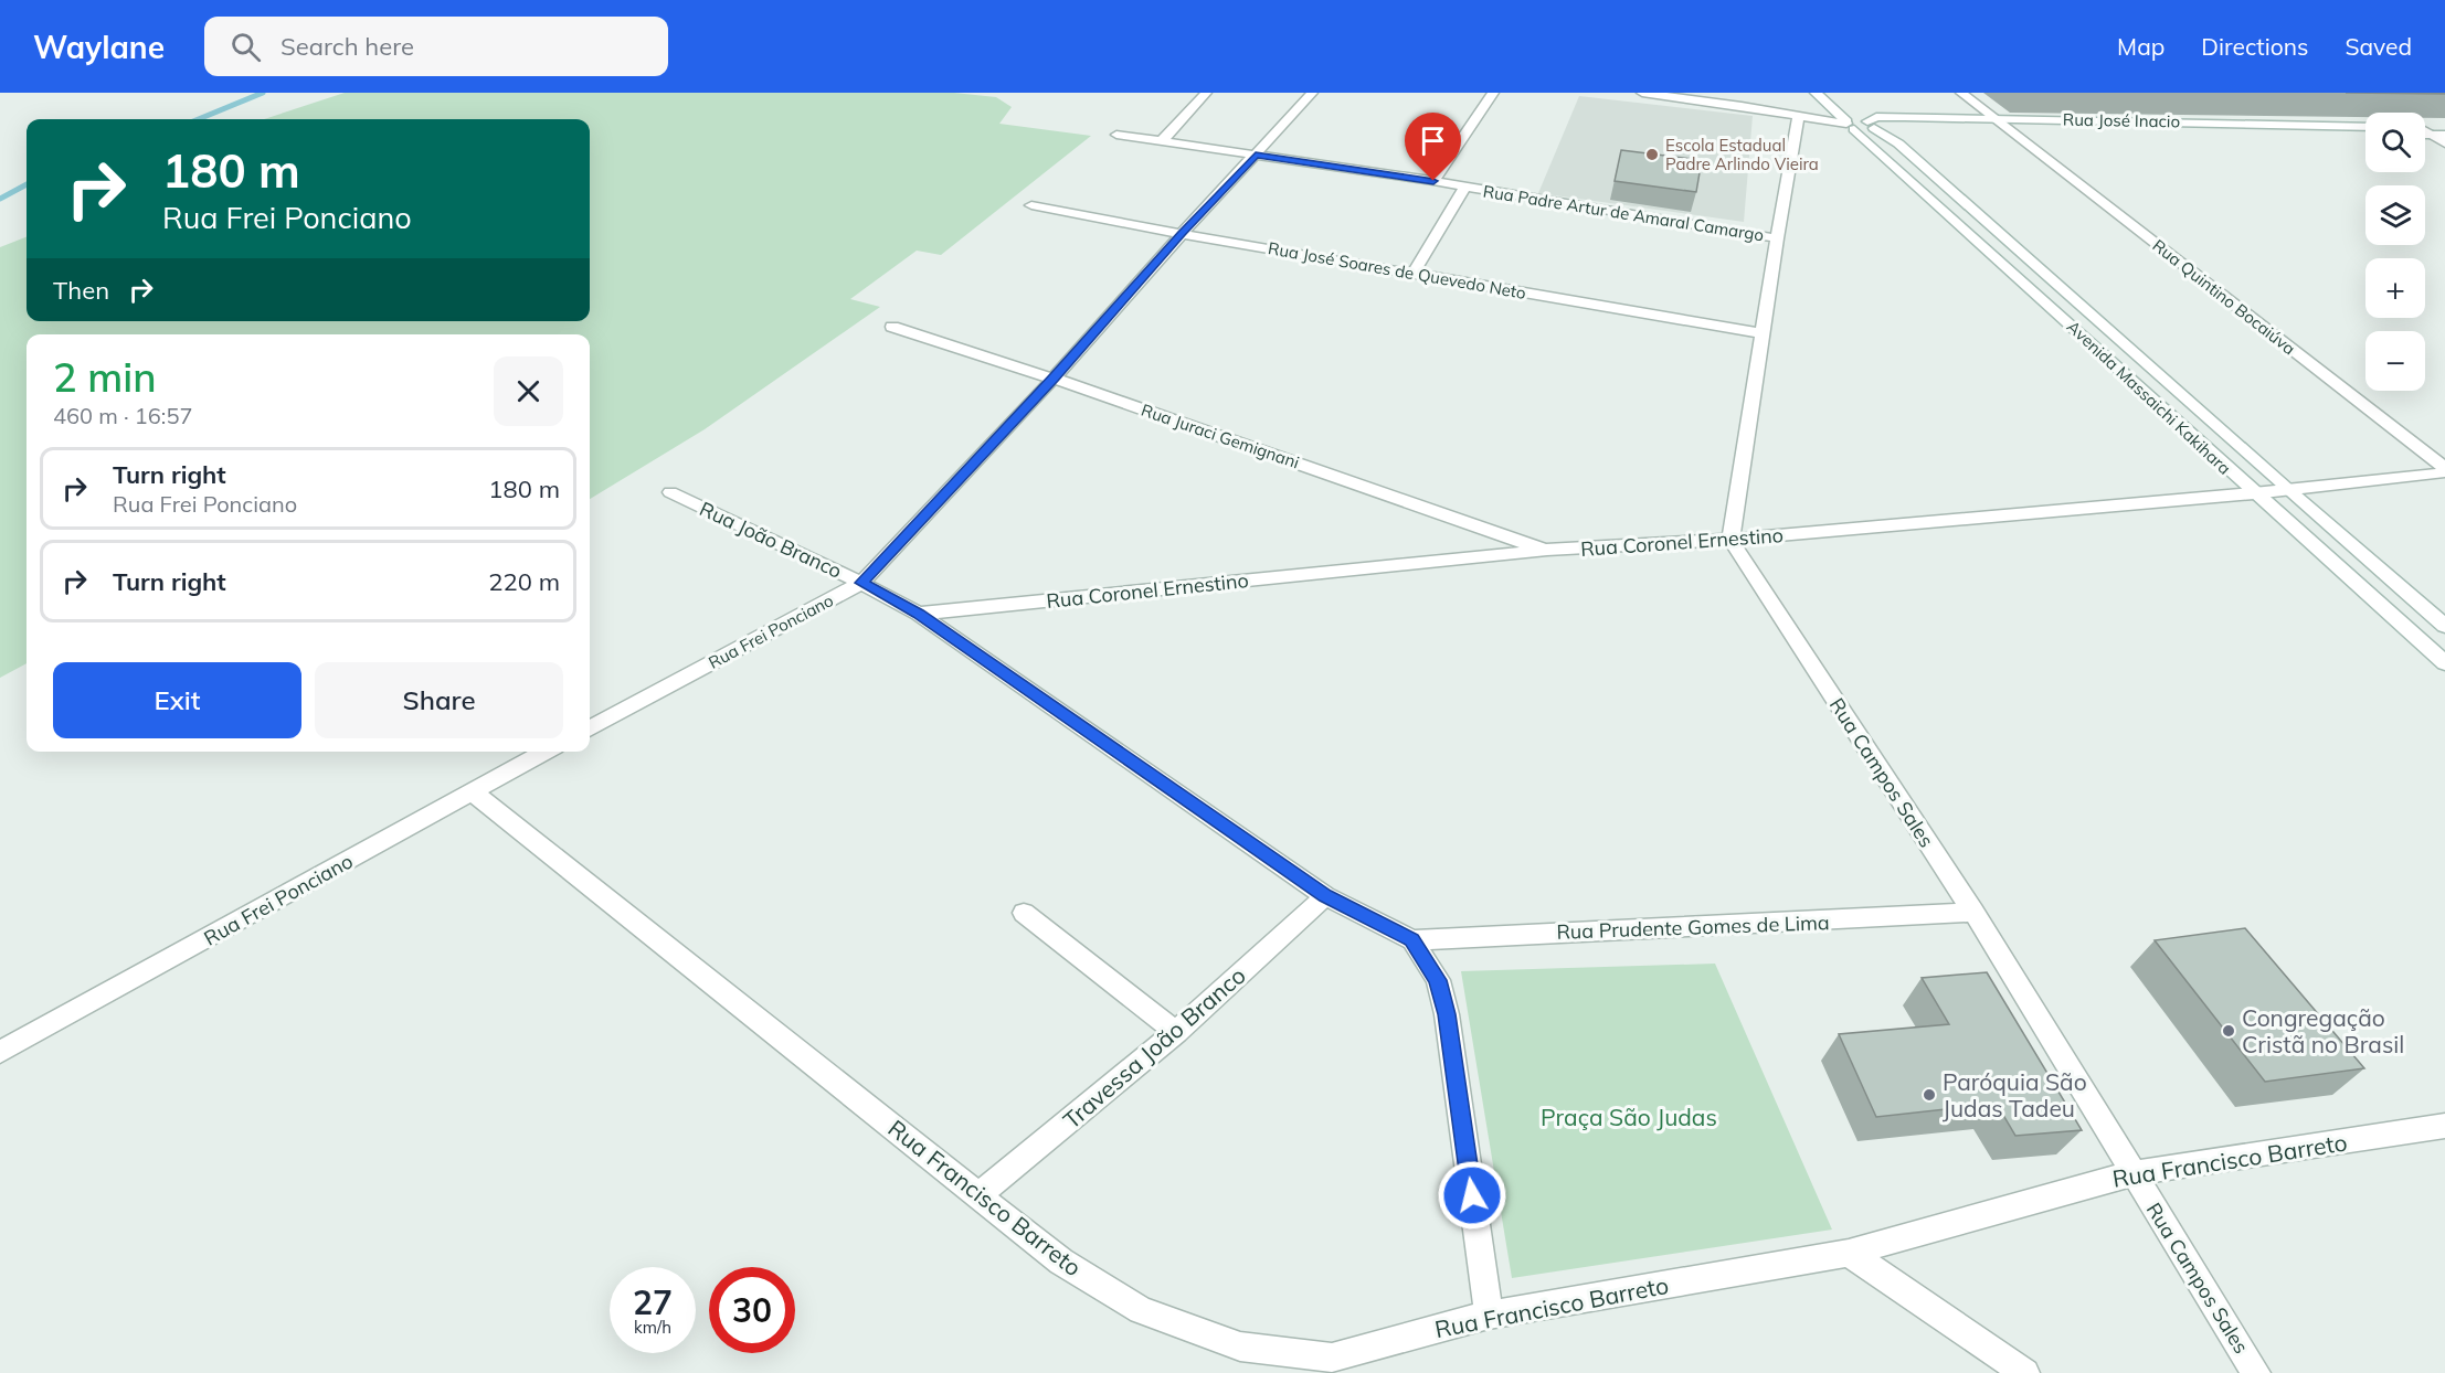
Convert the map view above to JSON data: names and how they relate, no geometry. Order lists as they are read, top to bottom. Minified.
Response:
{"streets":{"street":["Rua José Inacio","Rua Padre Artur de Amaral Camargo","Rua José Soares de Quevedo Neto","Rua Quintino Bocaiúva","Avenida Massaichi Kakihara","Rua Juraci Gemignani","Rua João Branco","Rua Coronel Ernestino","Rua Frei Ponciano","Rua Campos Sales","Rua Prudente Gomes de Lima","Travessa João Branco","Rua Francisco Barreto"]},"crossings":[["Rua José Inacio","Rua Quintino Bocaiúva"],["Rua José Inacio","Avenida Massaichi Kakihara"],["Rua Padre Artur de Amaral Camargo","Rua Frei Ponciano"],["Rua José Soares de Quevedo Neto","Rua Frei Ponciano"],["Rua Quintino Bocaiúva","Rua Coronel Ernestino"],["Avenida Massaichi Kakihara","Rua Coronel Ernestino"],["Rua Juraci Gemignani","Rua Coronel Ernestino"],["Rua Juraci Gemignani","Rua Frei Ponciano"],["Rua João Branco","Rua Coronel Ernestino"],["Rua João Branco","Rua Frei Ponciano"],["Rua João Branco","Rua Prudente Gomes de Lima"],["Rua João Branco","Travessa João Branco"],["Rua Coronel Ernestino","Rua Campos Sales"],["Rua Frei Ponciano","Rua Francisco Barreto"],["Rua Campos Sales","Rua Prudente Gomes de Lima"],["Rua Campos Sales","Rua Francisco Barreto"],["Travessa João Branco","Rua Francisco Barreto"]],"parks":["Praça São Judas"],"places":["Escola Estadual Padre Arlindo Vieira","Congregação Cristã no Brasil","Paróquia São Judas Tadeu"],"page":{"header":"Waylane","search":"Search here","nav":["Map","Directions","Saved"],"map_buttons":["+","−"],"turn":["180 m","Rua Frei Ponciano"],"then":"Then","heading":["2 min","460 m · 16:57"],"list":[{"name":"Turn right","note":"Rua Frei Ponciano","value":"180 m"},{"name":"Turn right","value":"220 m"}],"buttons":["Exit","Share"],"speed":"27 km/h","limit":"30"}}
